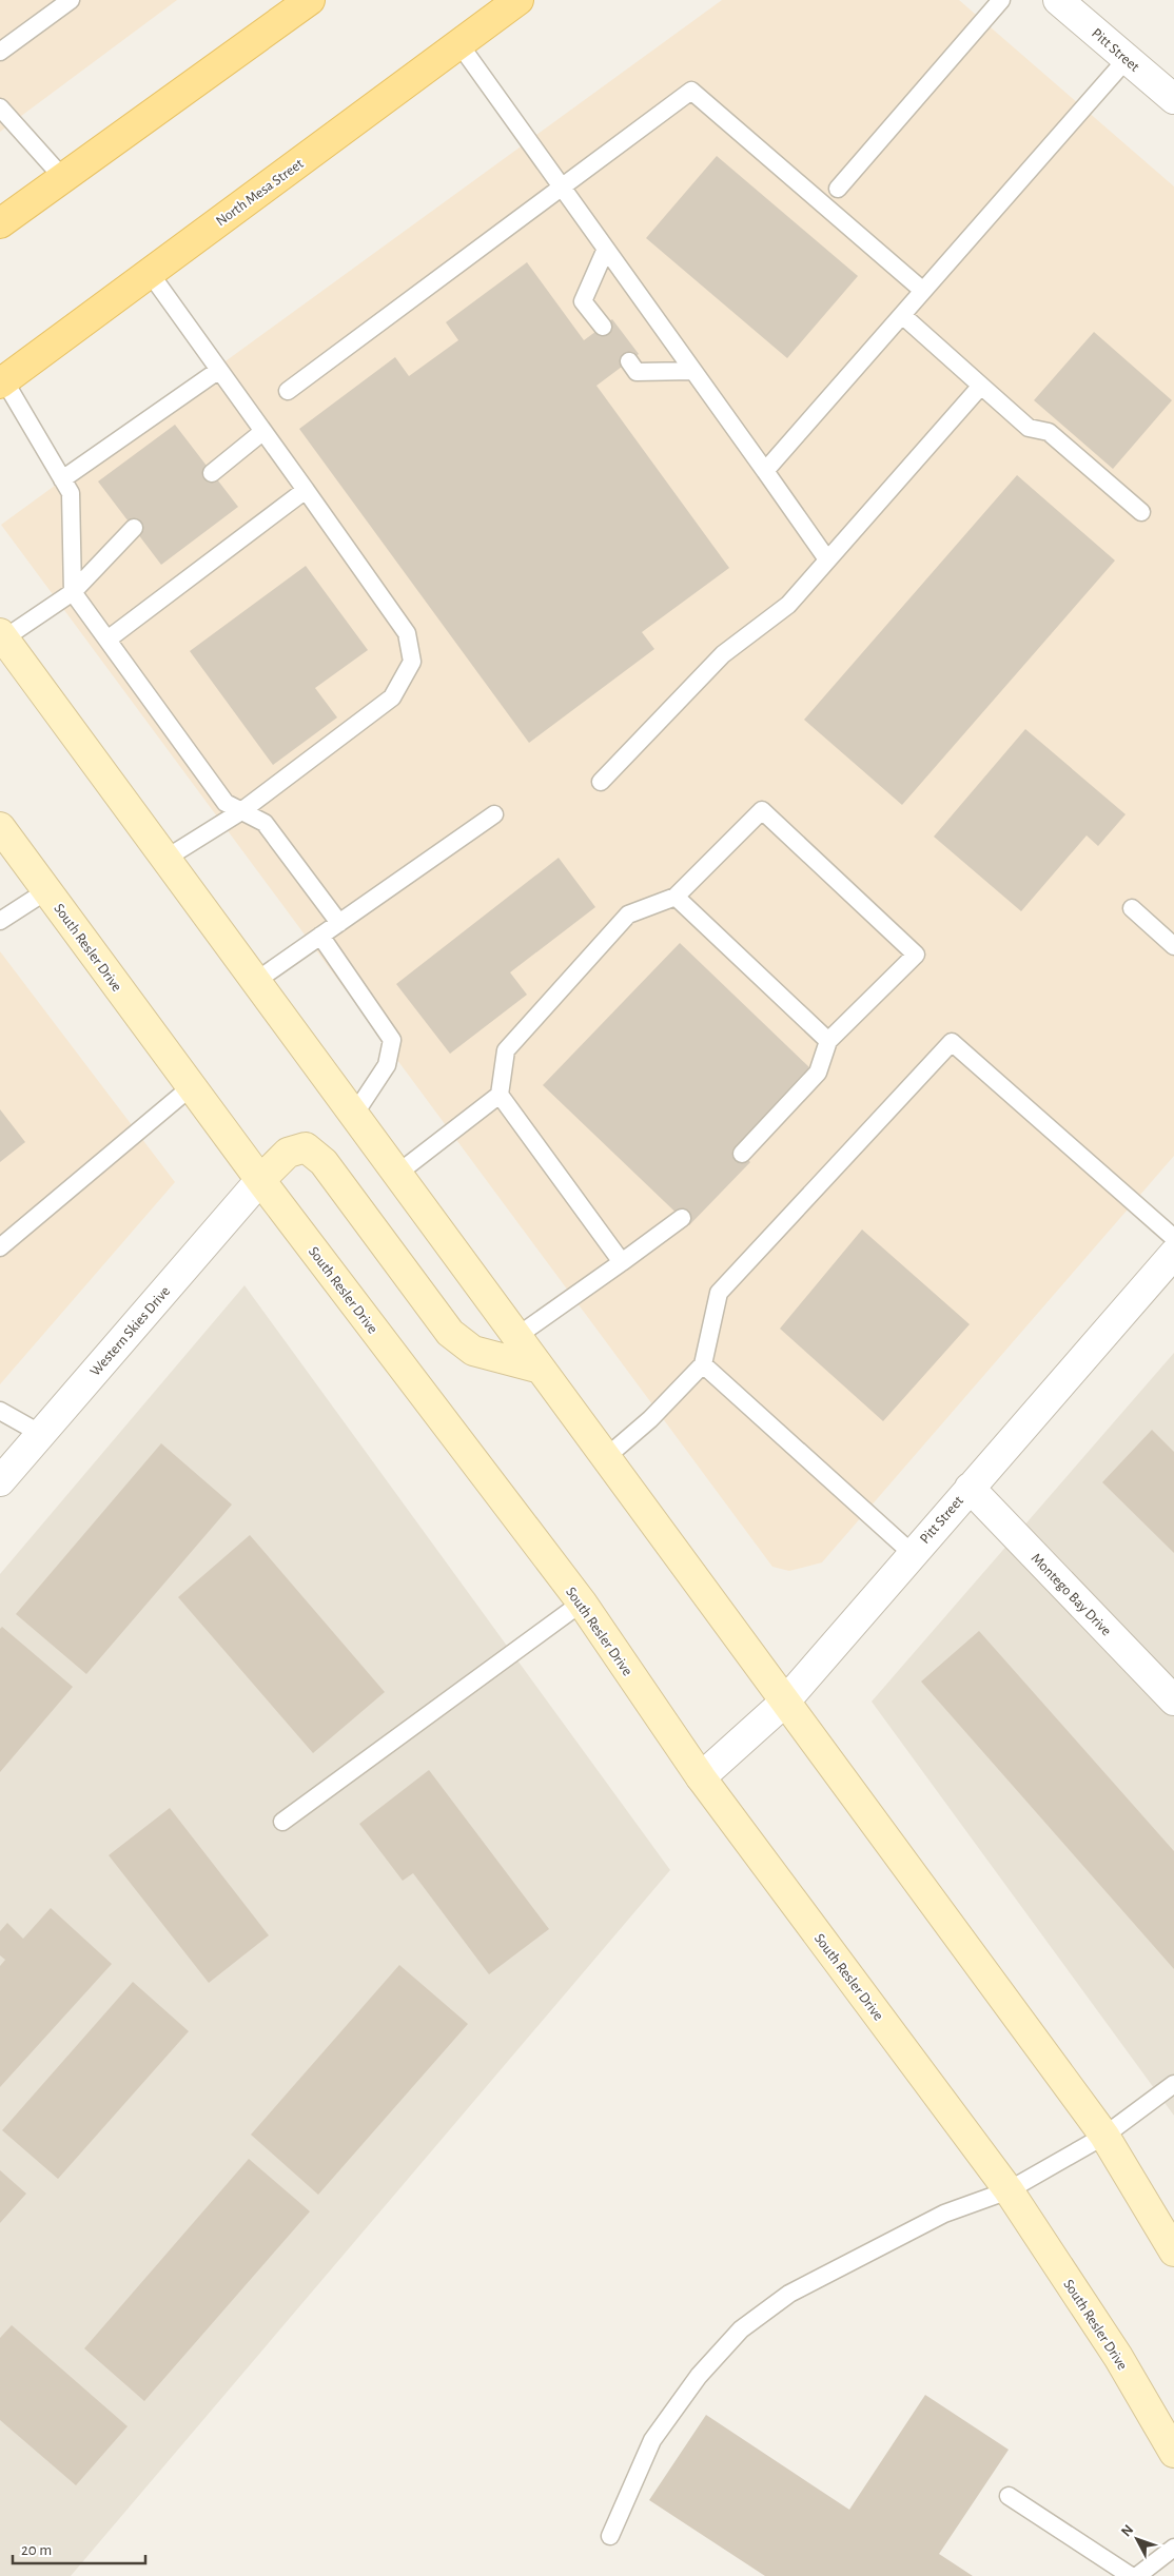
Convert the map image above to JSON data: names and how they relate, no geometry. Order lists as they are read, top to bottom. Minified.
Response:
{"streets":{"main road":["North Mesa Street","South Resler Drive"],"street":["Pitt Street","Western Skies Drive","Montego Bay Drive"]},"crossings":[["Pitt Street","South Resler Drive"],["Pitt Street","Montego Bay Drive"],["South Resler Drive","Western Skies Drive"]],"scale_bar":"20 m","north":"top left"}
